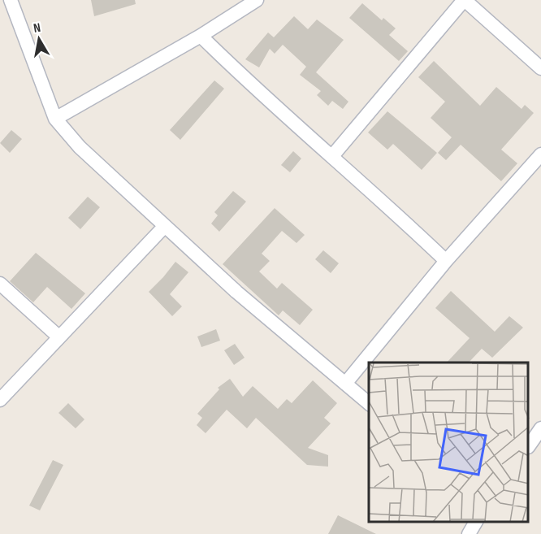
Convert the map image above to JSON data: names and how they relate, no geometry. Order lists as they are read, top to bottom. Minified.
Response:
{"north":"top"}
